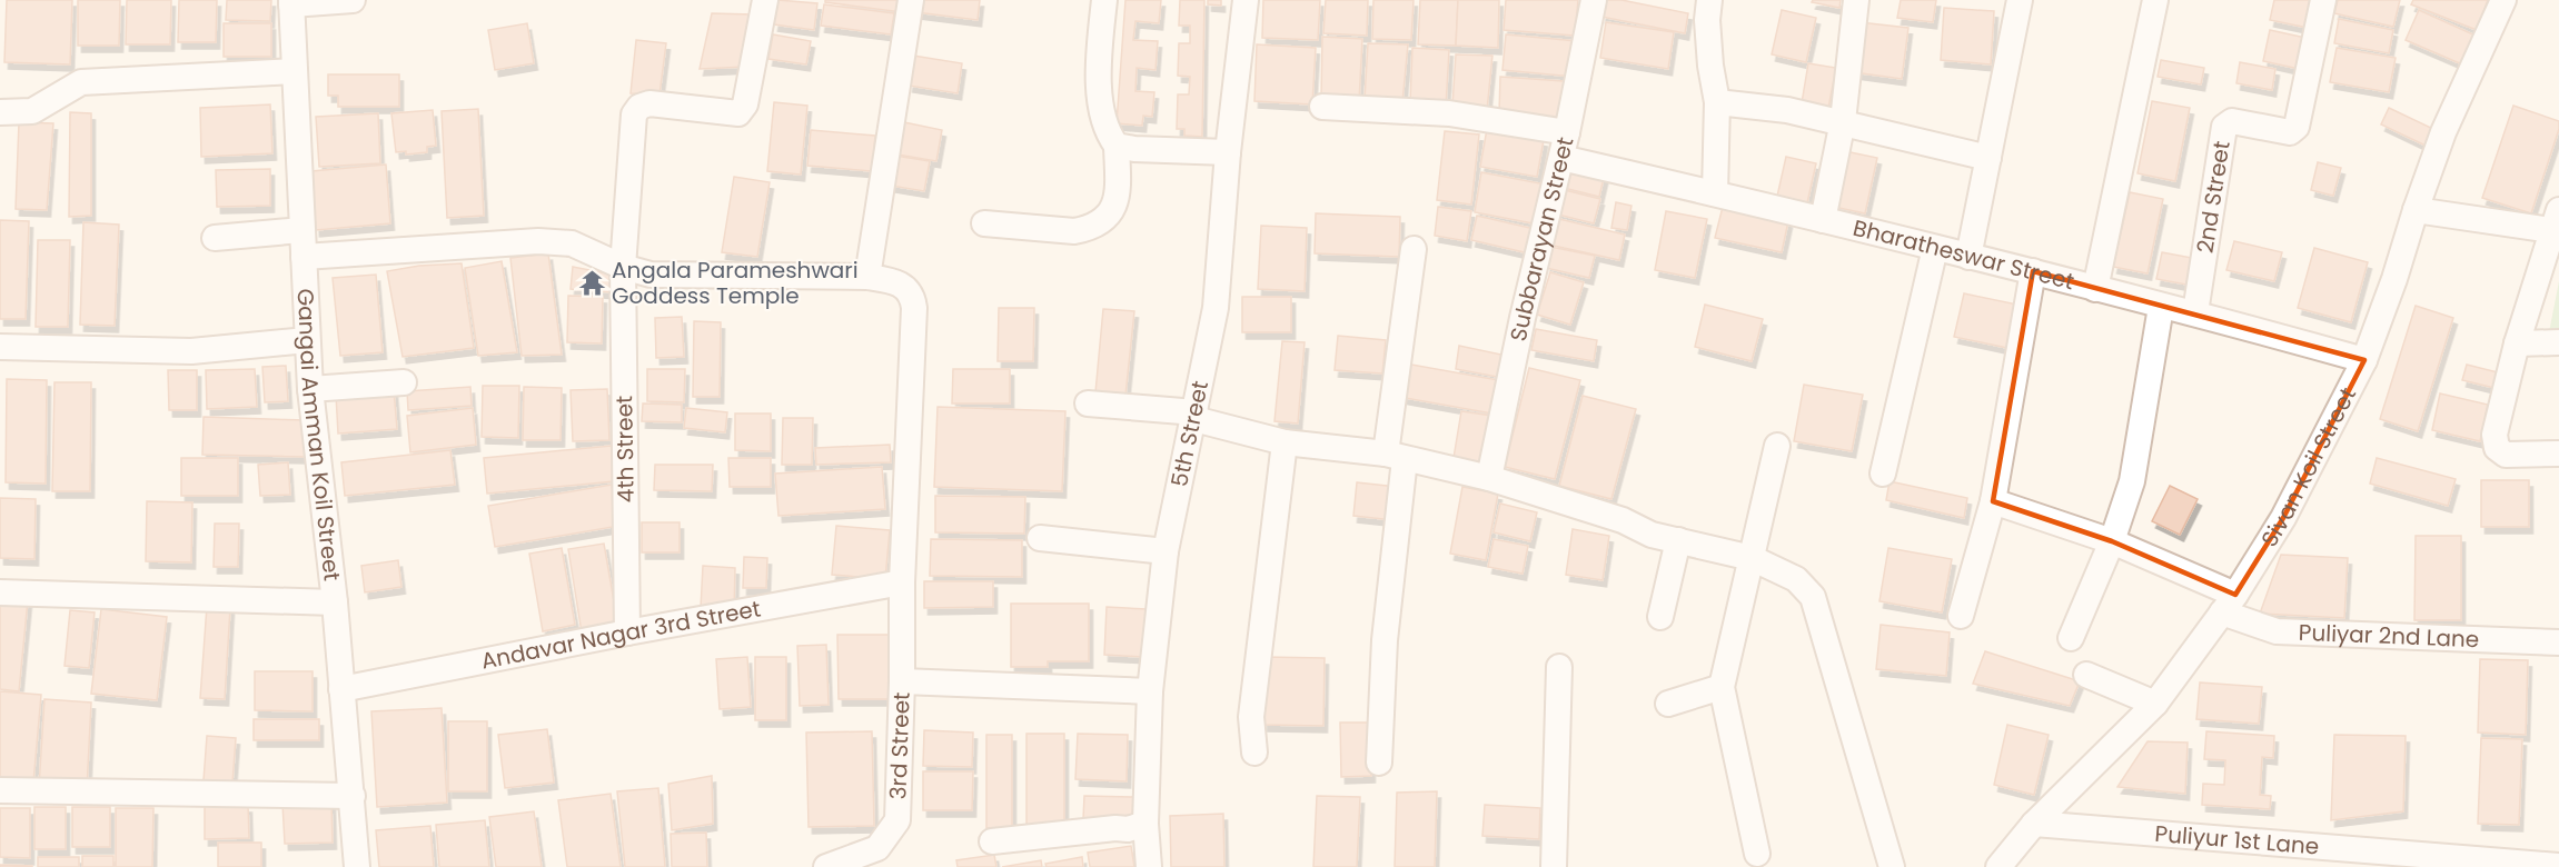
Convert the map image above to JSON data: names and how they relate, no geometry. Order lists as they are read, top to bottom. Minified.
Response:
{"streets":{"street":["2nd Street","Subbarayan Street","Bharatheswar Street","Gangai Amman Koil Street","5th Street","4th Street","Sivan Koil Street","Andavar Nagar 3rd Street","Puliyar 2nd Lane","3rd Street","Puliyur 1st Lane"]},"crossings":[["2nd Street","Bharatheswar Street"],["Subbarayan Street","Bharatheswar Street"],["Bharatheswar Street","Sivan Koil Street"],["Gangai Amman Koil Street","Andavar Nagar 3rd Street"],["4th Street","Andavar Nagar 3rd Street"],["Sivan Koil Street","Puliyar 2nd Lane"],["Sivan Koil Street","Puliyur 1st Lane"],["Andavar Nagar 3rd Street","3rd Street"]],"places":{"temple":["Angala Parameshwari Goddess Temple"]}}
